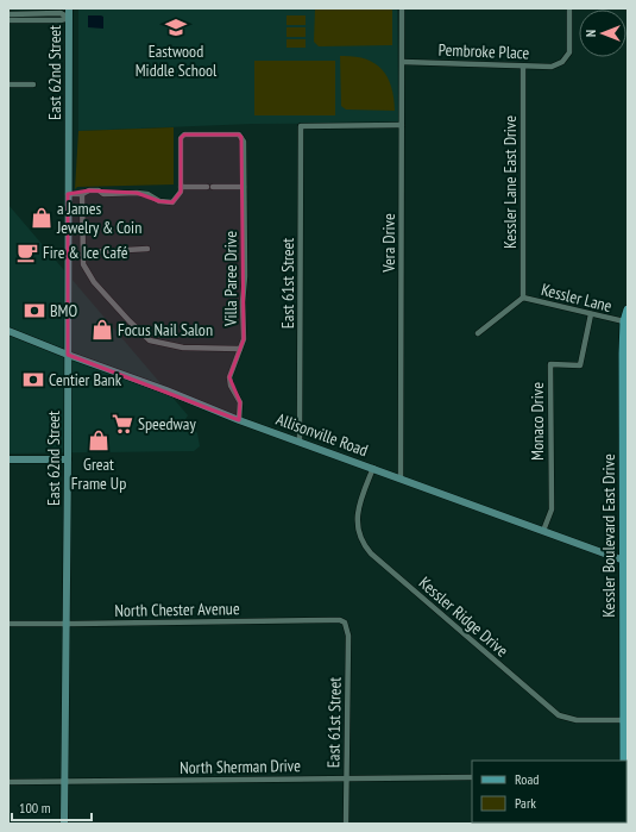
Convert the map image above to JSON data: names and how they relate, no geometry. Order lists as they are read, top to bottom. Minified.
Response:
{"streets":{"main road":["Kessler Boulevard East Drive"],"street":["Pembroke Place","East 62nd Street","Kessler Lane East Drive","Vera Drive","Villa Paree Drive","East 61st Street","Kessler Lane","Monaco Drive","Allisonville Road","North Chester Avenue","Kessler Ridge Drive","North Sherman Drive"]},"crossings":[["Pembroke Place","Kessler Lane East Drive"],["Pembroke Place","Vera Drive"],["East 62nd Street","Allisonville Road"],["East 62nd Street","North Chester Avenue"],["East 62nd Street","North Sherman Drive"],["Kessler Lane East Drive","Kessler Lane"],["Vera Drive","East 61st Street"],["Vera Drive","Allisonville Road"],["Villa Paree Drive","Allisonville Road"],["East 61st Street","Allisonville Road"],["East 61st Street","North Chester Avenue"],["East 61st Street","North Sherman Drive"],["Kessler Lane","Monaco Drive"],["Kessler Lane","Kessler Boulevard East Drive"],["Monaco Drive","Allisonville Road"],["Allisonville Road","Kessler Boulevard East Drive"],["Allisonville Road","Kessler Ridge Drive"],["Kessler Boulevard East Drive","Kessler Ridge Drive"]],"places":{"school or university":["Eastwood Middle School"],"shop":["a James Jewelry & Coin","Focus Nail Salon","Great Frame Up"],"cafe":["Fire & Ice Café"],"bank":["BMO","Centier Bank"],"supermarket":["Speedway"]},"legend":["Road","Park"],"scale_bar":"100 m","north":"left"}
